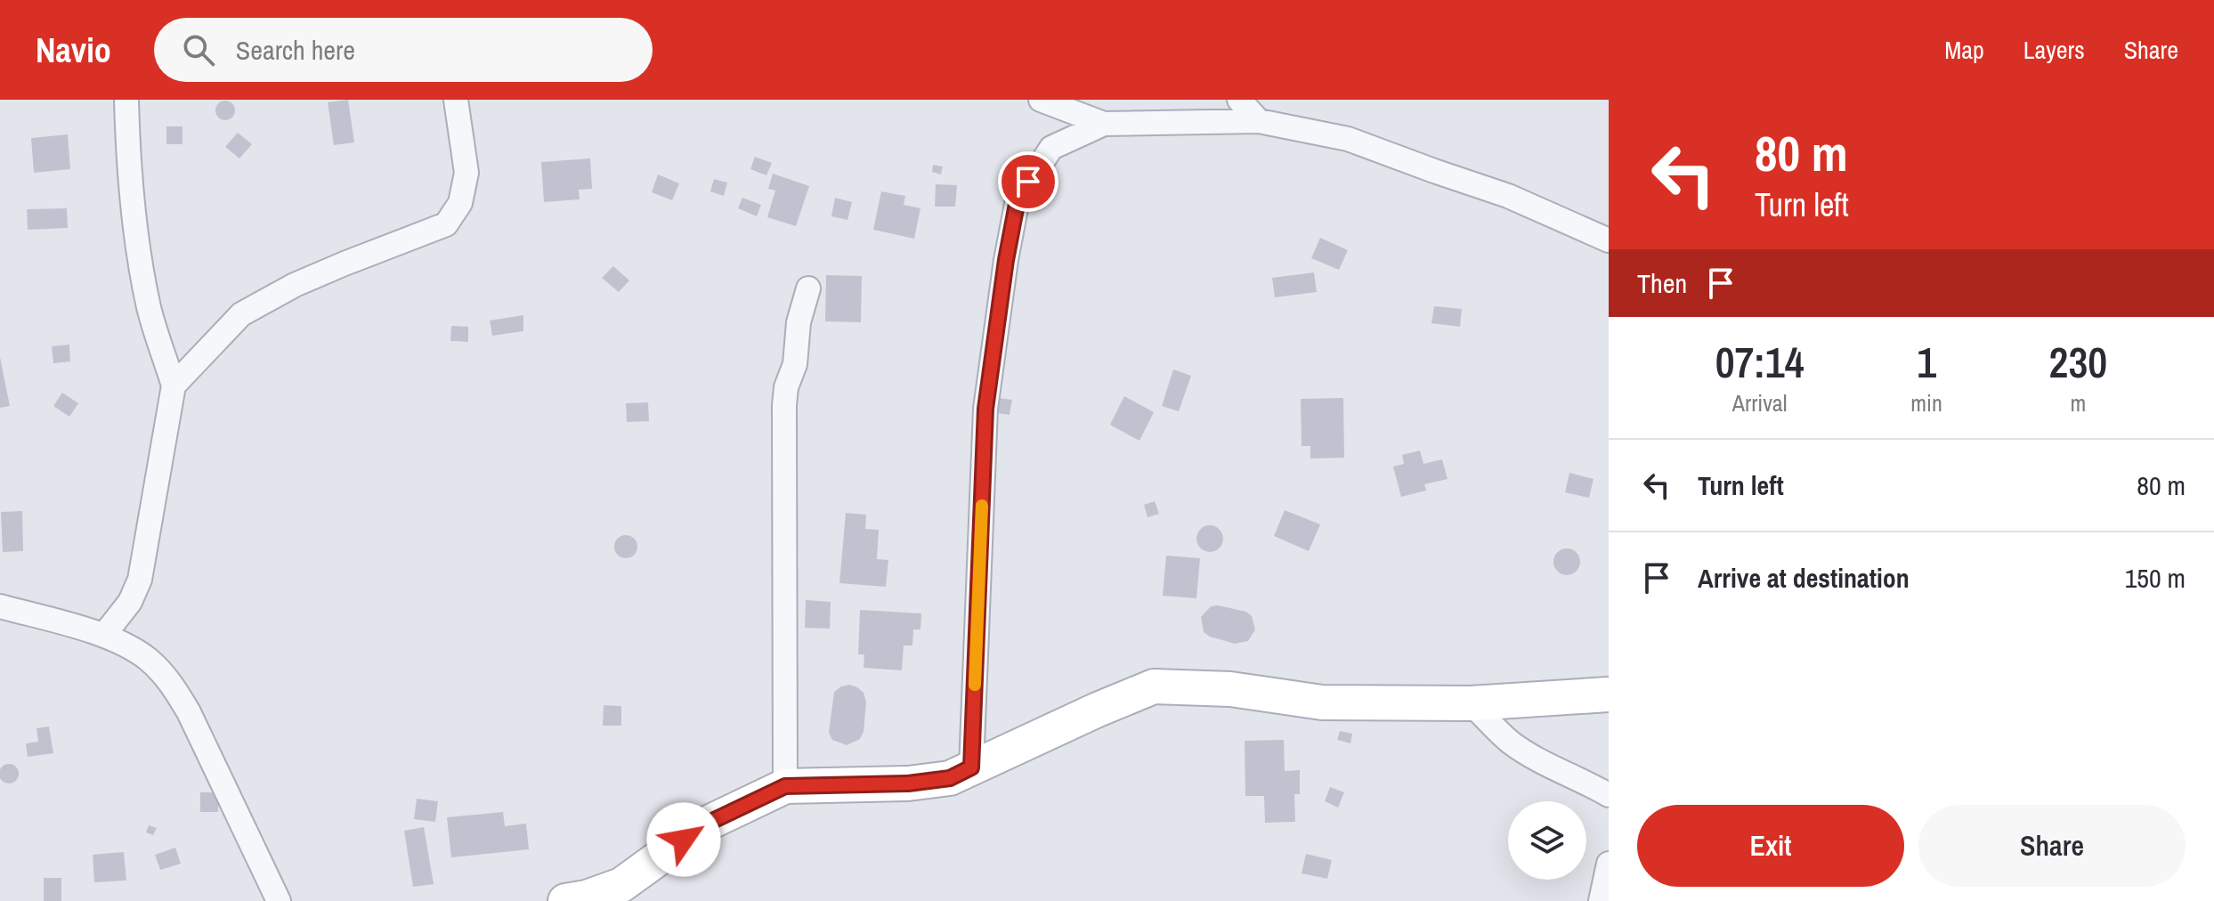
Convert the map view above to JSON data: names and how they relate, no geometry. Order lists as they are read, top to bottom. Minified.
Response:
{"page":{"header":"Navio","search":"Search here","nav":["Map","Layers","Share"],"turn":["80 m","Turn left"],"then":"Then","eta":["07:14","Arrival","1","min","230","m"],"list":[{"name":"Turn left","value":"80 m"},{"name":"Arrive at destination","value":"150 m"}],"buttons":["Exit","Share"]}}
